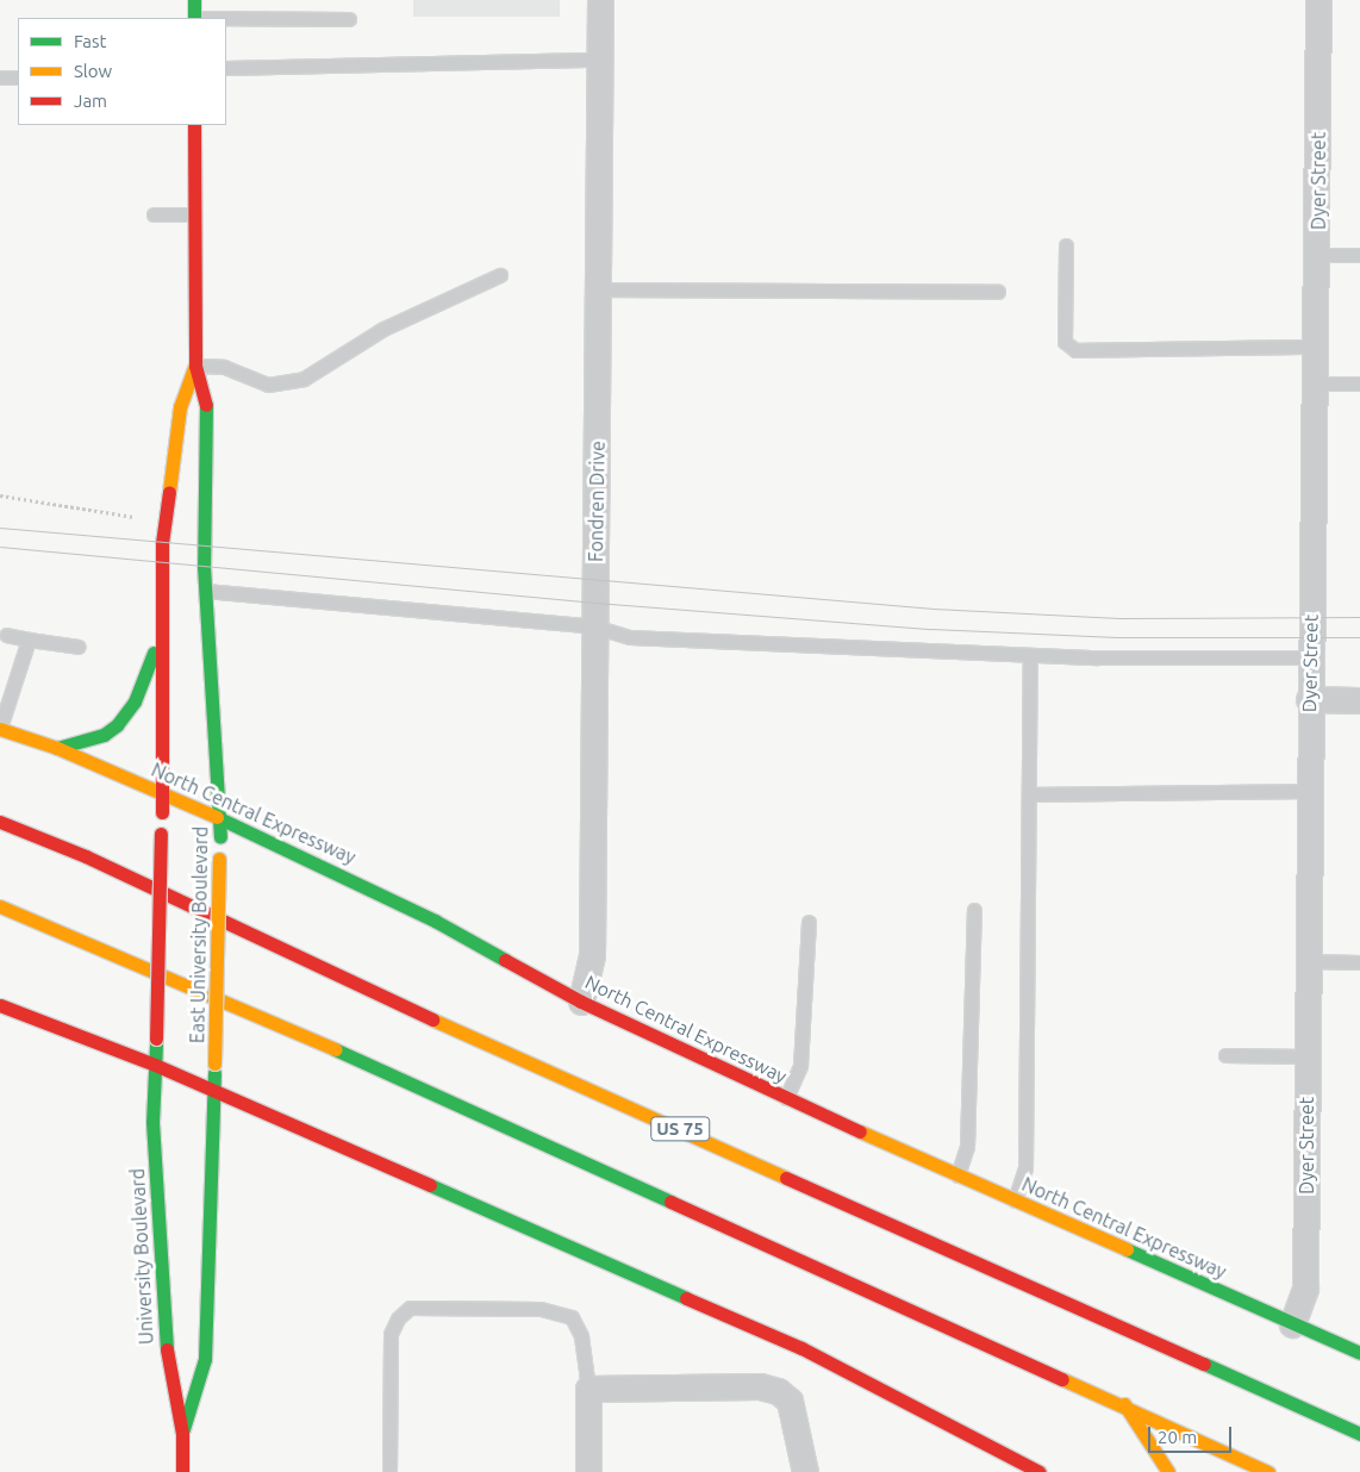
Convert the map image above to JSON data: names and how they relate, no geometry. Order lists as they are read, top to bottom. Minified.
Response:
{"streets":{"main road":["North Central Expressway","East University Boulevard","US 75","University Boulevard"],"street":["Dyer Street","Fondren Drive"]},"crossings":[["Dyer Street","North Central Expressway"],["Fondren Drive","North Central Expressway"],["North Central Expressway","East University Boulevard"],["East University Boulevard","University Boulevard"]],"legend":["Fast","Slow","Jam"],"scale_bar":"20 m"}
